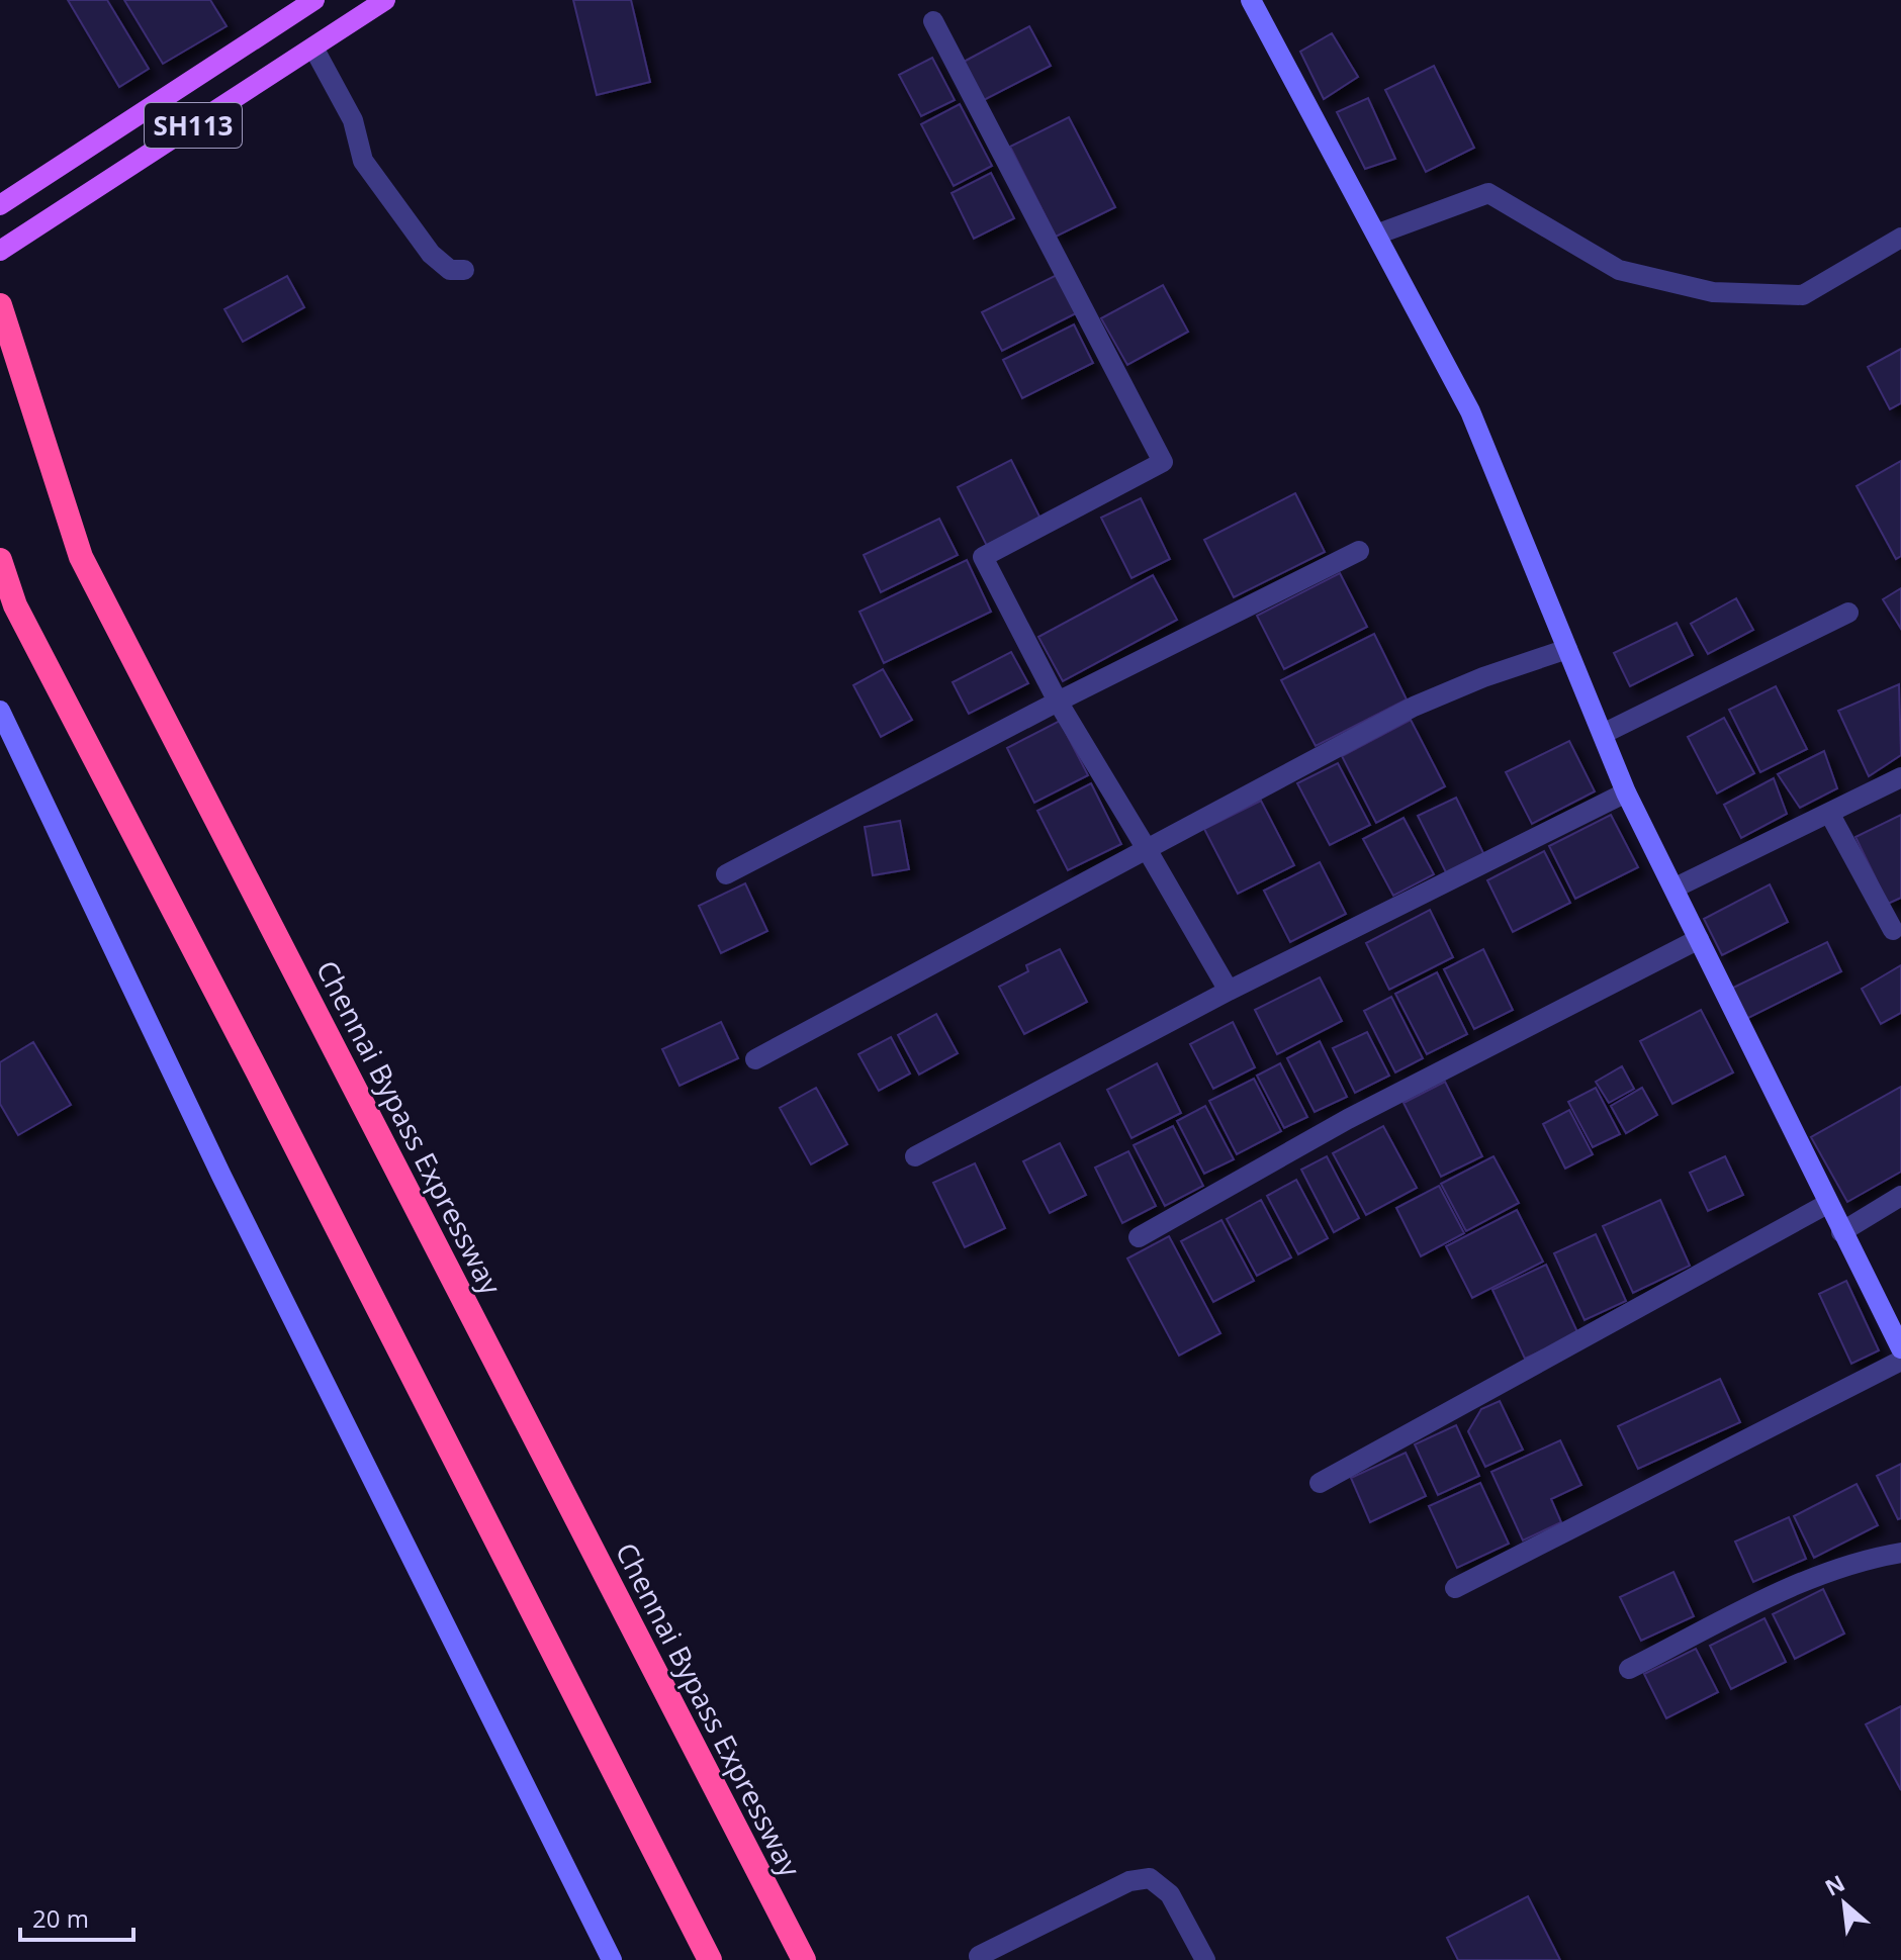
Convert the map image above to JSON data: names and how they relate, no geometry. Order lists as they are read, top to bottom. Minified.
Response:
{"streets":{"highway":["Chennai Bypass Expressway"],"main road":["SH113"]},"scale_bar":"20 m","north":"top left"}
